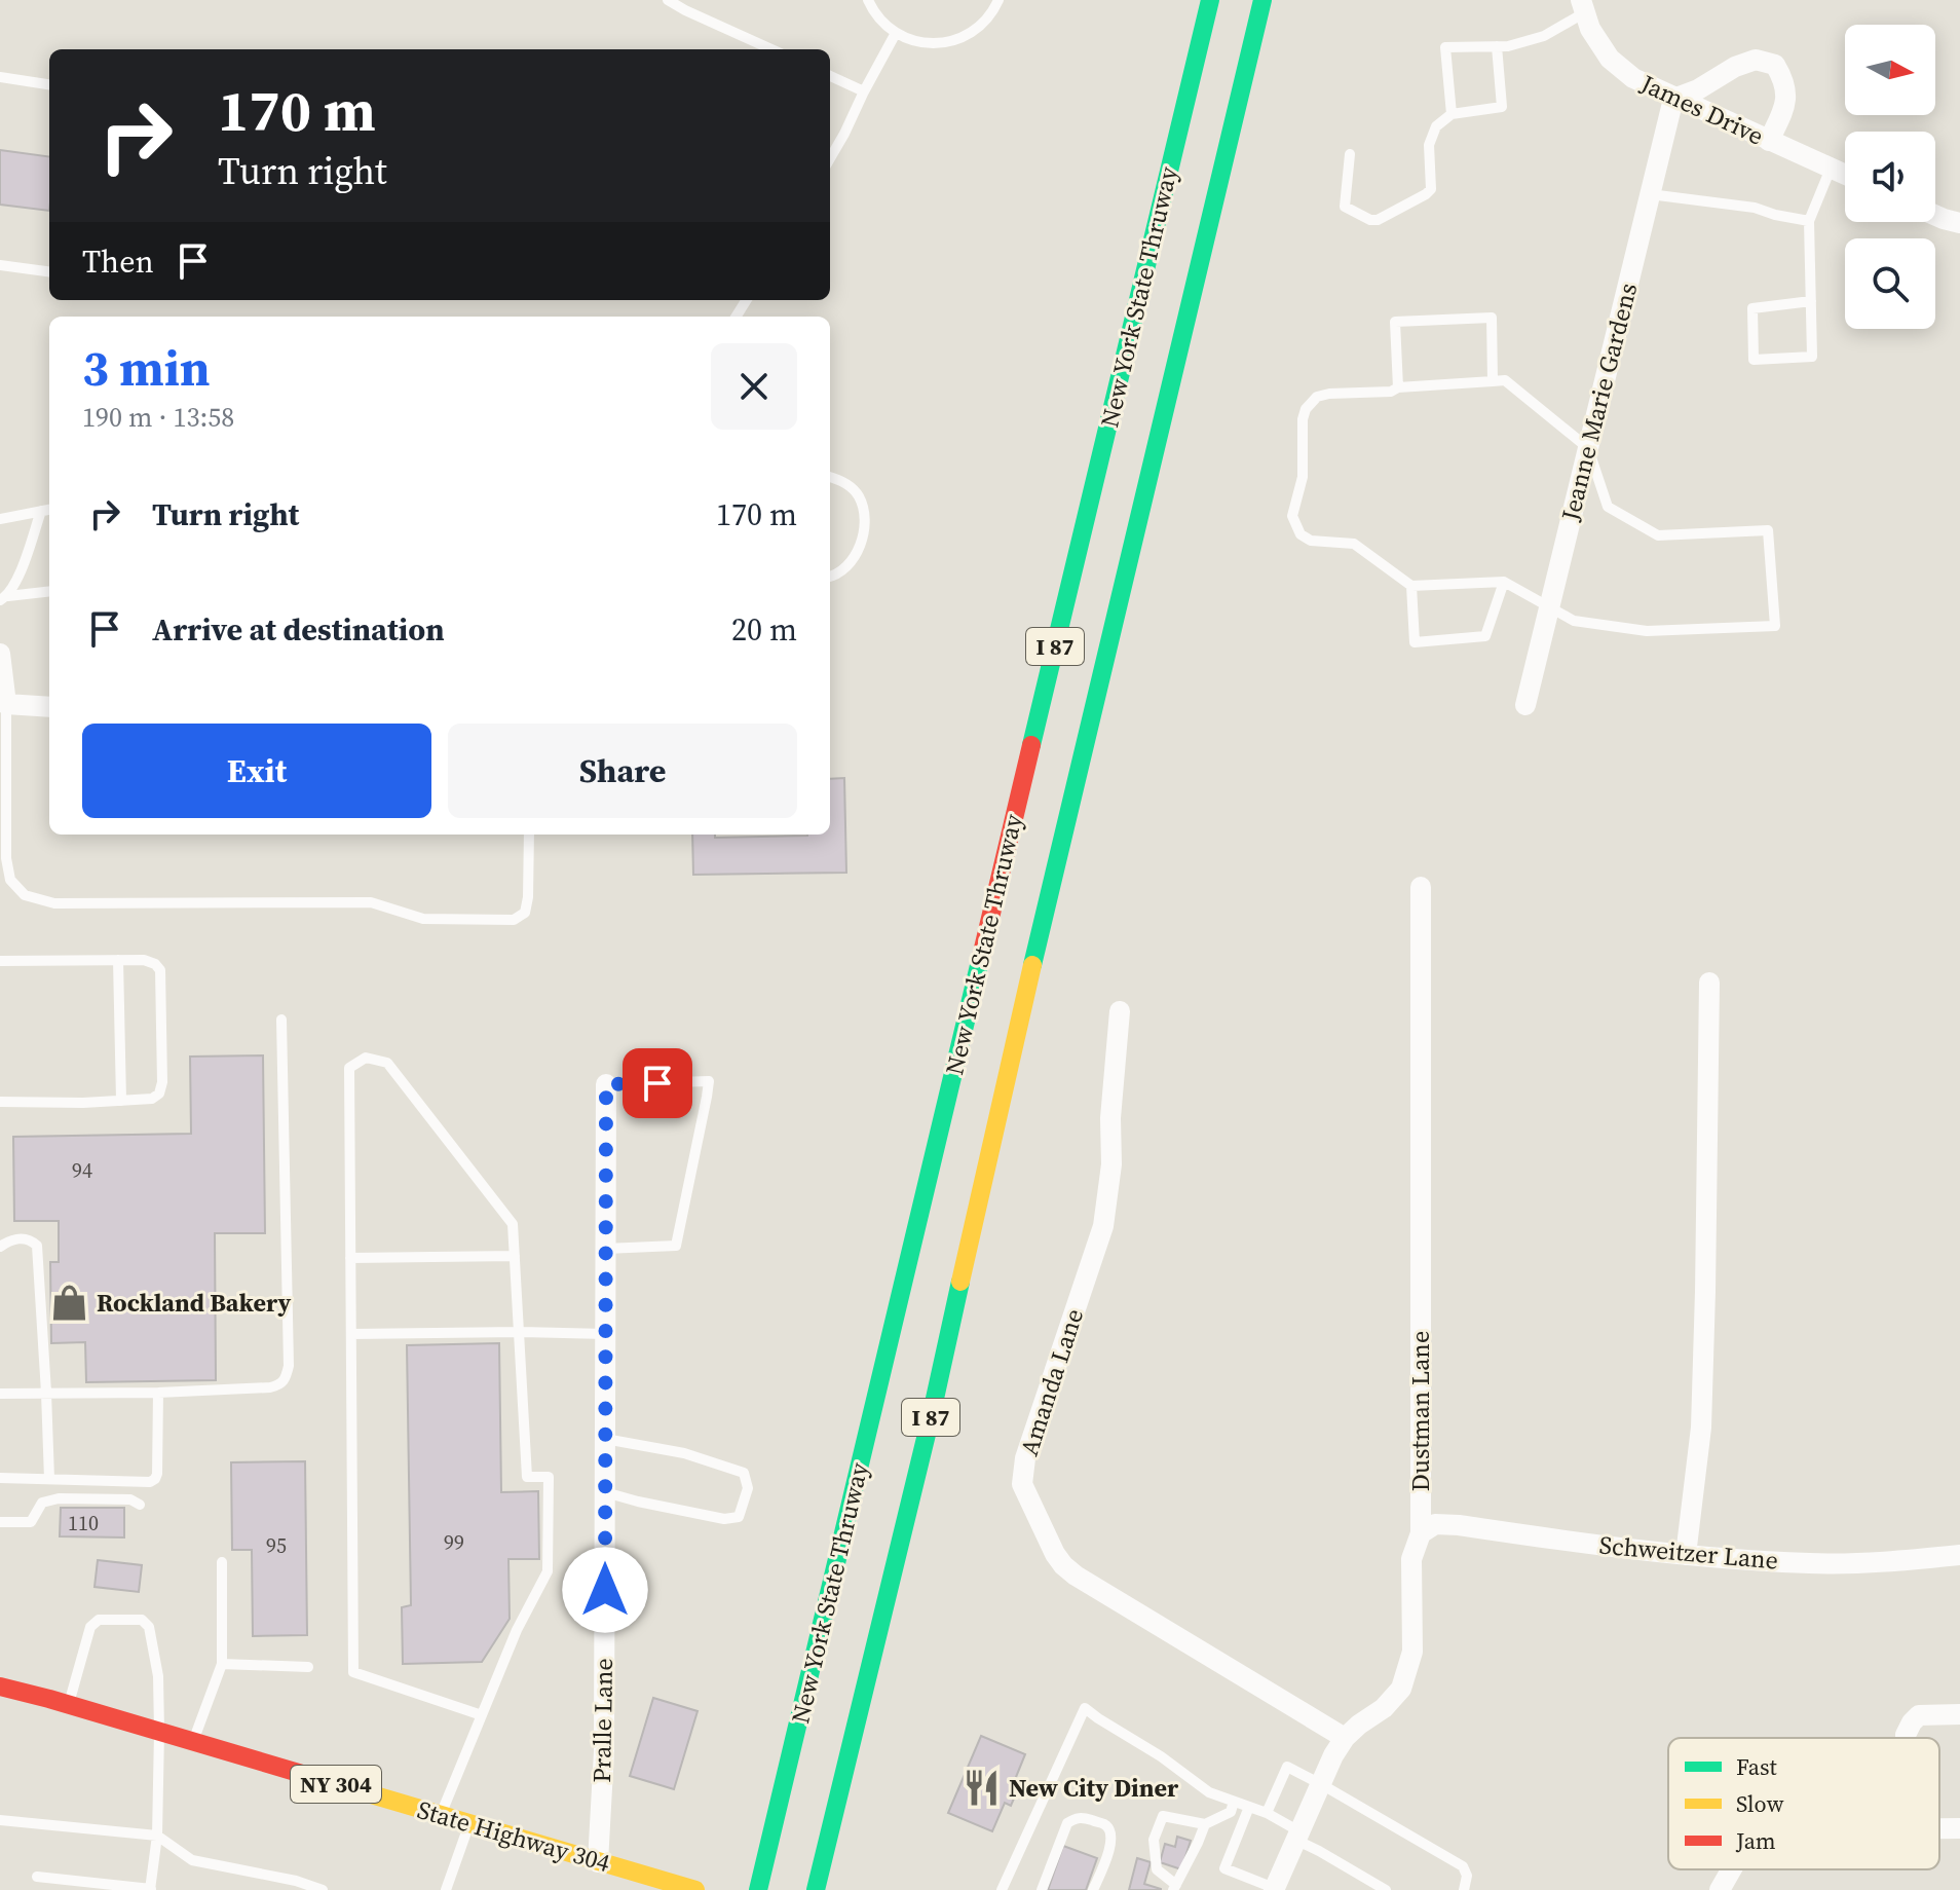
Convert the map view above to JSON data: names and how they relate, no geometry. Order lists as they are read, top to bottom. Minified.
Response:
{"streets":{"main road":["New York State Thruway","I 87","NY 304","State Highway 304"],"street":["James Drive","Jeanne Marie Gardens","Amanda Lane","Dustman Lane","Schweitzer Lane","Pralle Lane"]},"crossings":[["James Drive","Jeanne Marie Gardens"],["Amanda Lane","Dustman Lane"],["Dustman Lane","Schweitzer Lane"],["Pralle Lane","State Highway 304"]],"places":{"shop":["Rockland Bakery"],"restaurant":["New City Diner"]},"house_numbers":["94","110","99","95"],"legend":["Fast","Slow","Jam"],"north":"right","page":{"turn":["170 m","Turn right"],"then":"Then","heading":["3 min","190 m · 13:58"],"list":[{"name":"Turn right","value":"170 m"},{"name":"Arrive at destination","value":"20 m"}],"buttons":["Exit","Share"]}}
